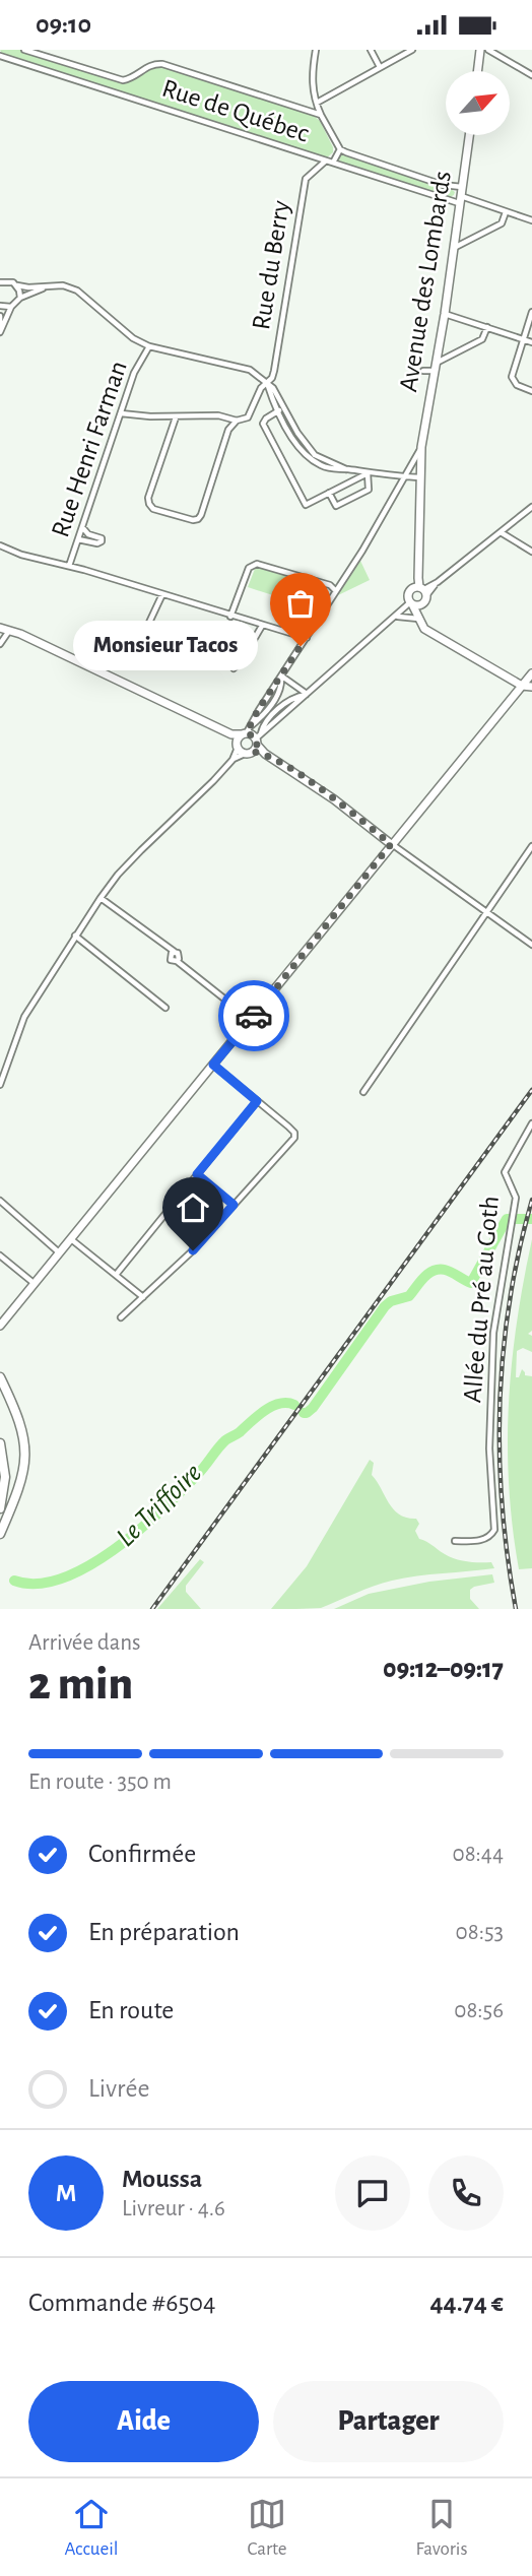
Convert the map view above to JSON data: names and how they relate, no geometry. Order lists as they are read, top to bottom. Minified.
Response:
{"streets":{"street":["Rue de Québec","Rue du Berry","Avenue des Lombards","Rue Henri Farman","Allée du Pré au Goth"]},"crossings":[["Rue de Québec","Rue du Berry"],["Rue de Québec","Avenue des Lombards"]],"water":["Le Triffoire"],"places":["Monsieur Tacos"],"north":"top right","page":{"status":"09:10","bubble":"Monsieur Tacos","heading":["2 min","Arrivée dans","09:12–09:17"],"panel":["Moussa","Livreur · 4.6","Commande #6504","44.74 €"],"bar":"En route · 350 m","list":[["Confirmée","08:44"],["En préparation","08:53"],["En route","08:56"],"Livrée"],"round":"M","buttons":["Aide","Partager"],"tabs":["Accueil","Carte","Favoris"]}}
